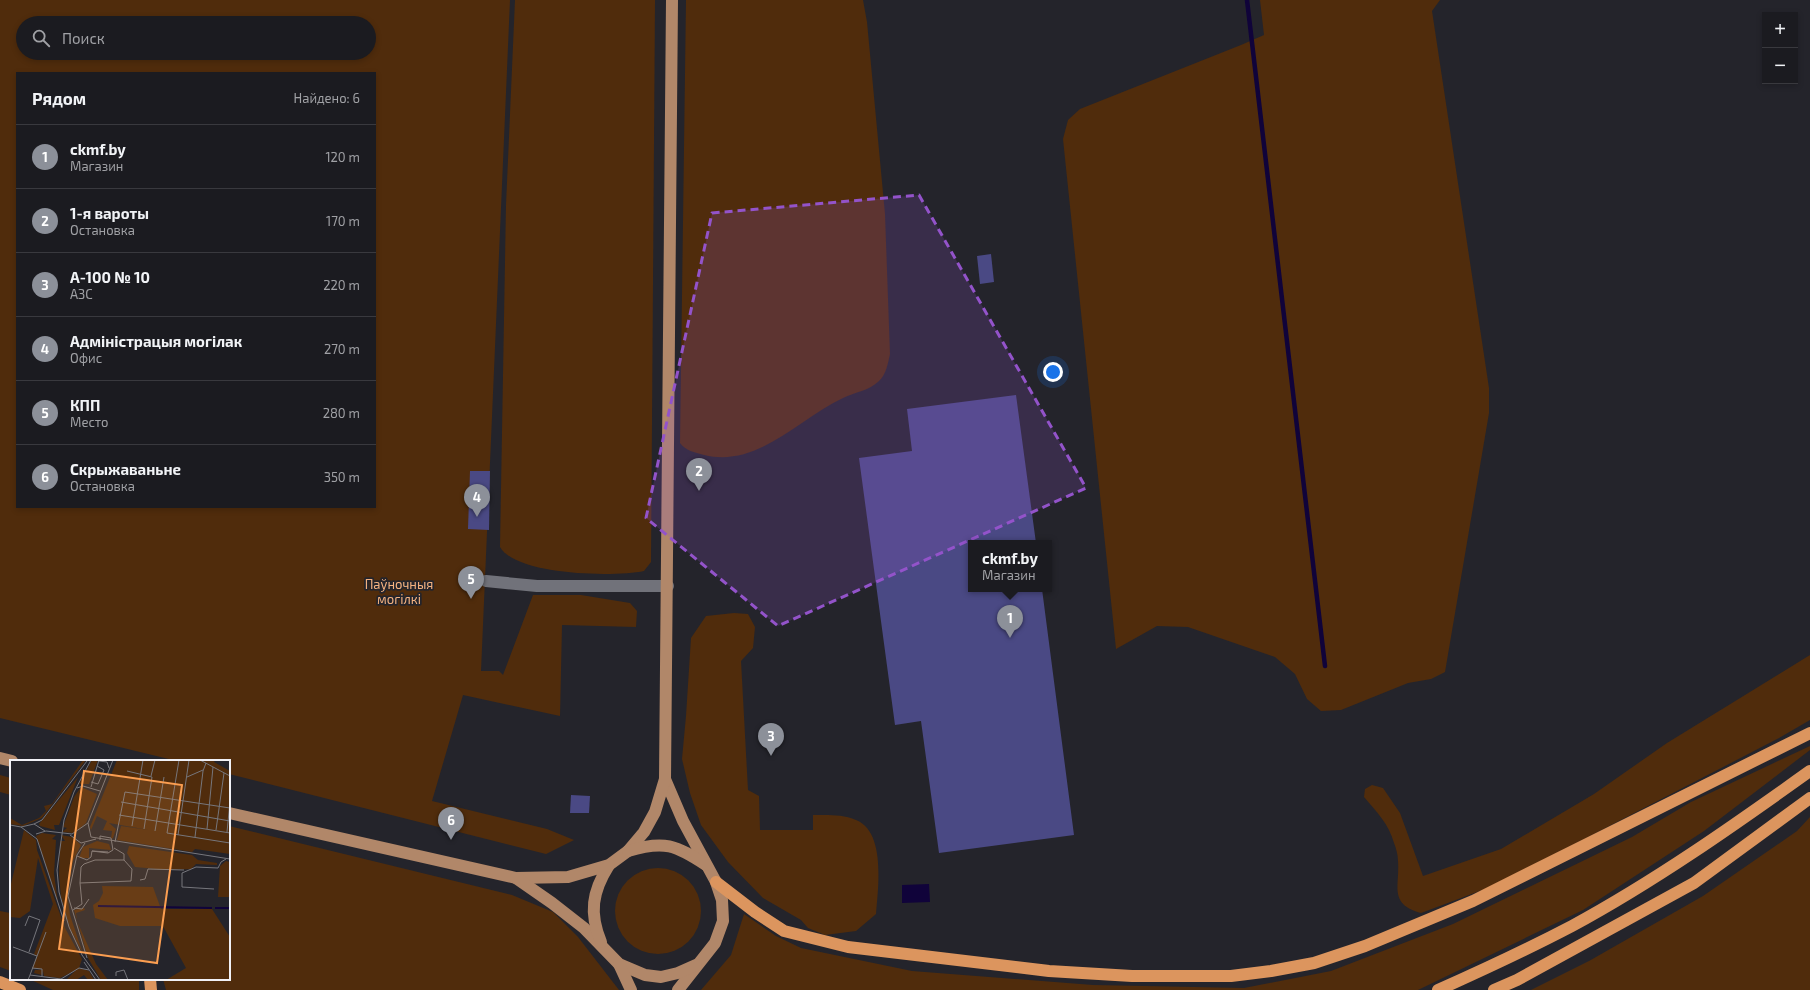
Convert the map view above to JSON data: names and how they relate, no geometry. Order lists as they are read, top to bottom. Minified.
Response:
{"parks":["Паўночныя могілкі"],"page":{"map_buttons":["+","−"],"search":"Поиск","heading":["Рядом","Найдено: 6"],"list":[{"mark":"1","name":"ckmf.by","note":"Магазин","value":"120 m"},{"mark":"2","name":"1-я вароты","note":"Остановка","value":"170 m"},{"mark":"3","name":"А-100 № 10","note":"АЗС","value":"220 m"},{"mark":"4","name":"Адміністрацыя могілак","note":"Офис","value":"270 m"},{"mark":"5","name":"КПП","note":"Место","value":"280 m"},{"mark":"6","name":"Скрыжаваньне","note":"Остановка","value":"350 m"}],"pins":["2","4","5","1","3","6"],"popup":["ckmf.by","Магазин"]}}
